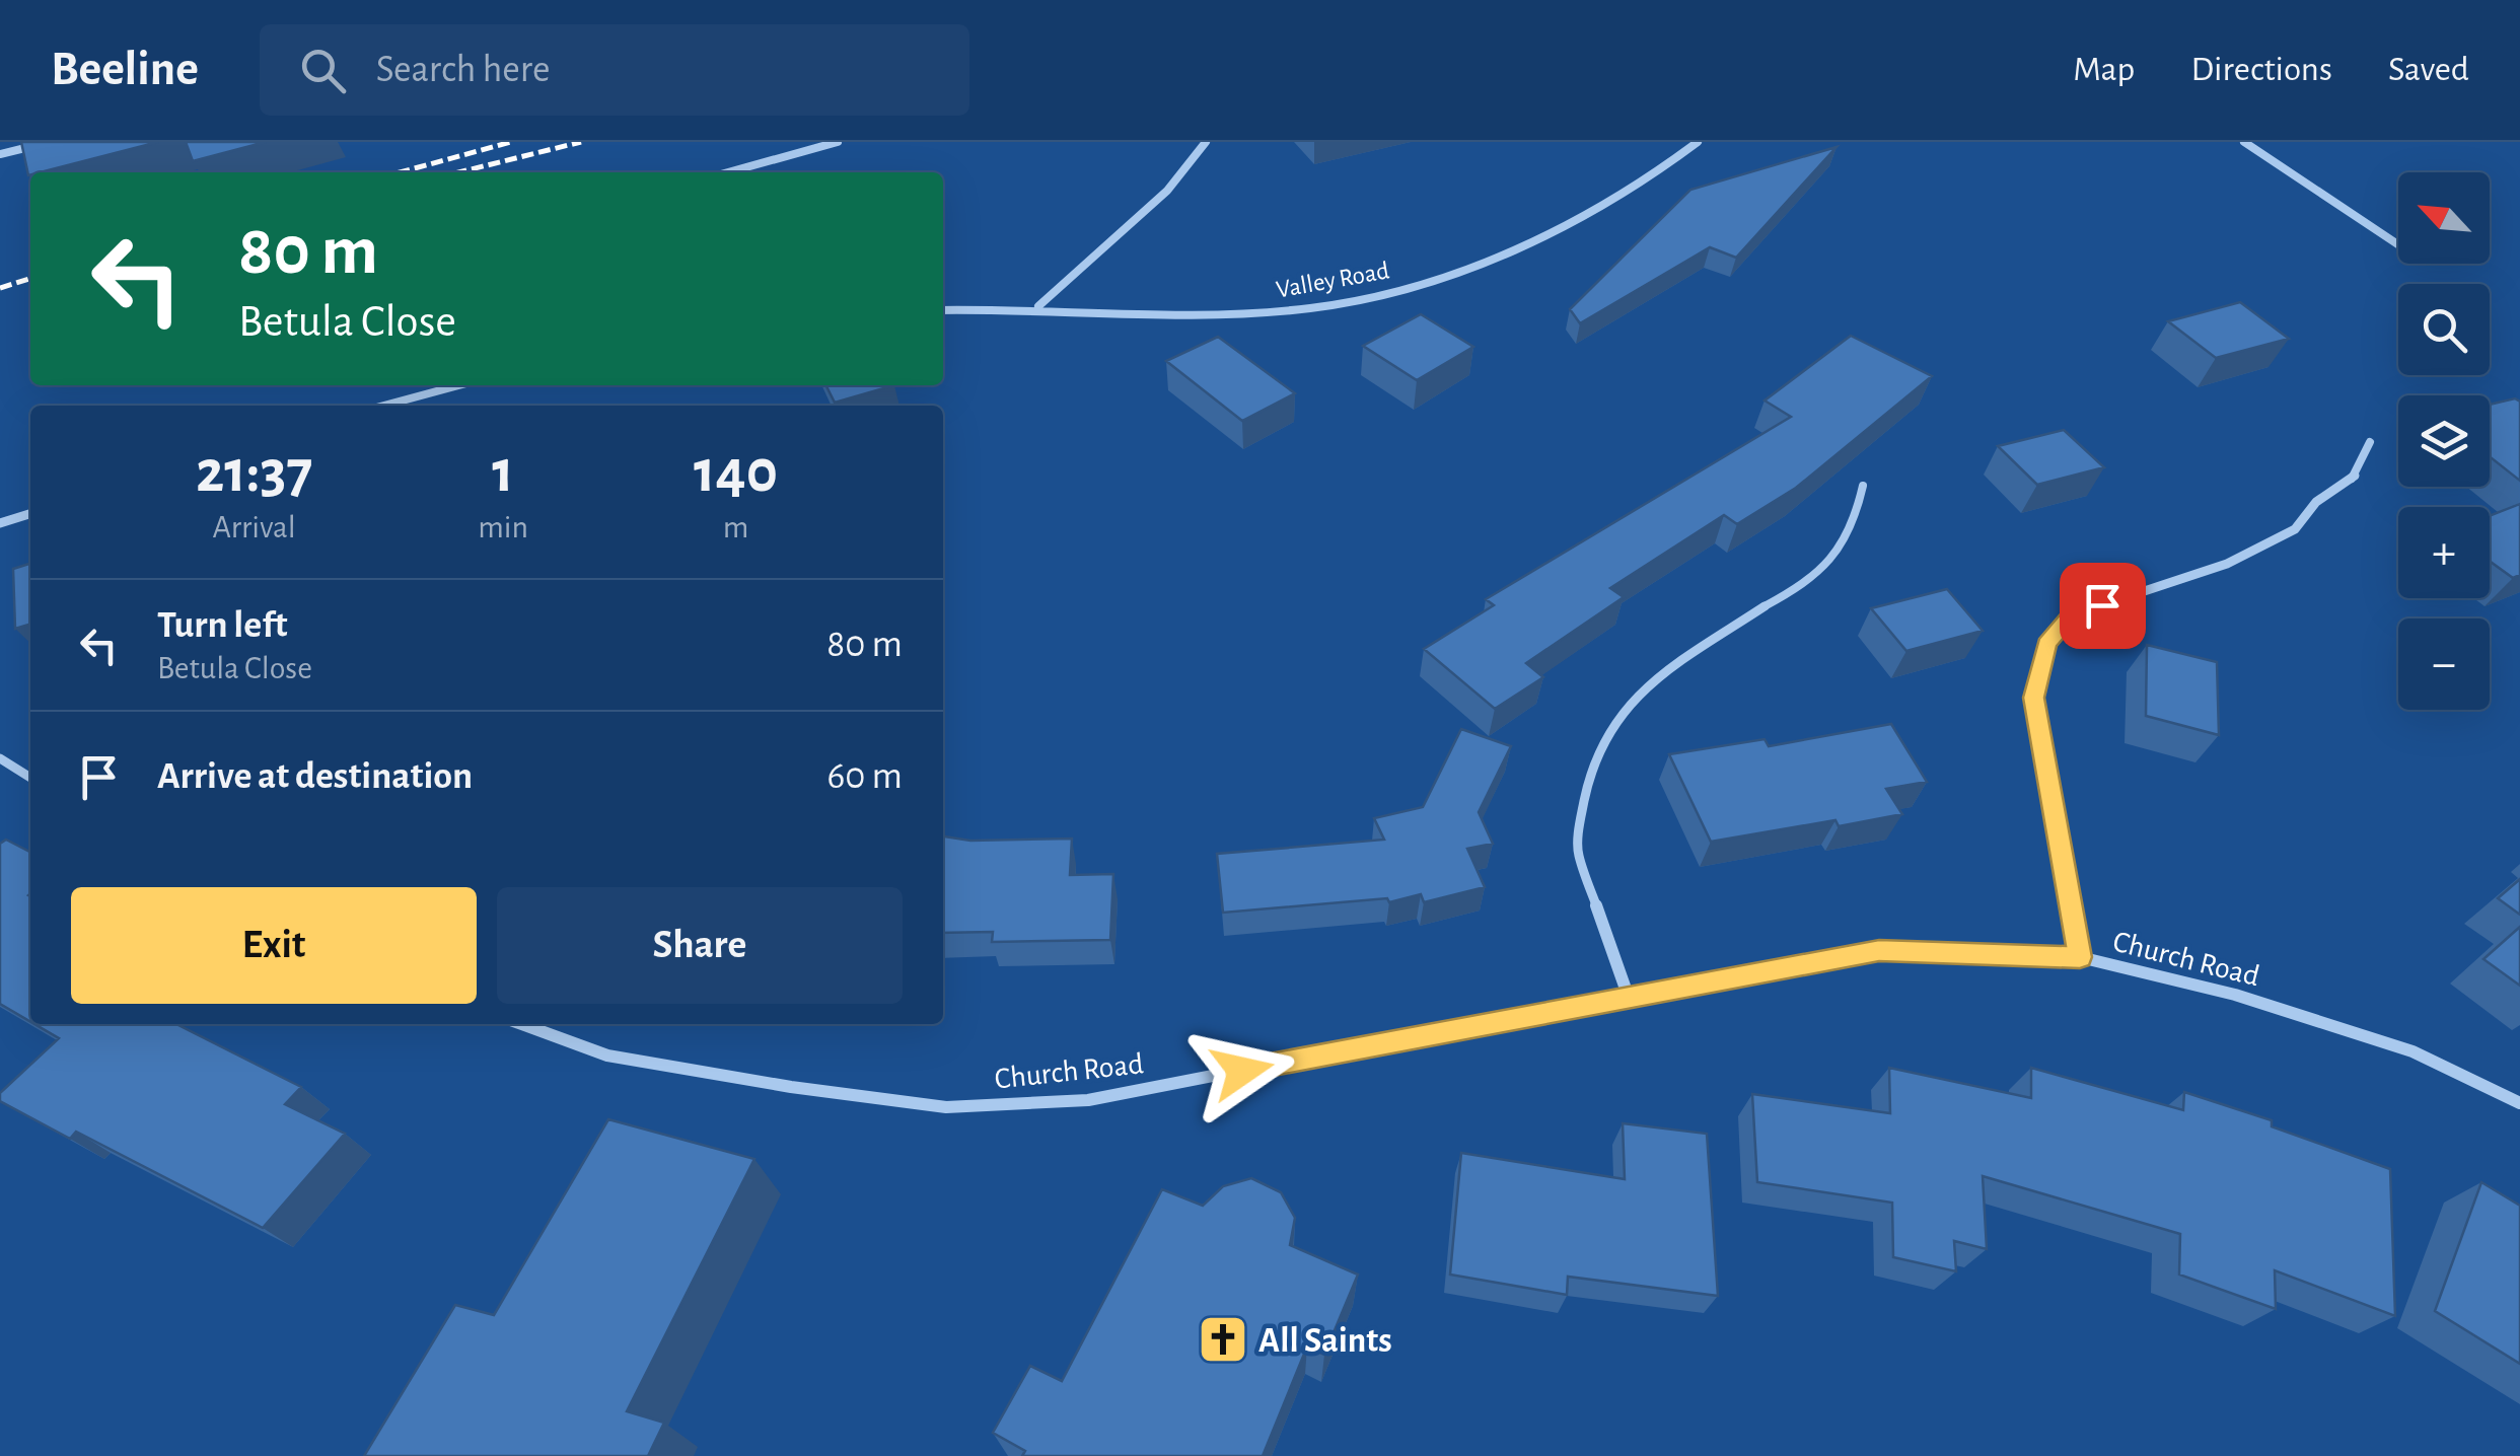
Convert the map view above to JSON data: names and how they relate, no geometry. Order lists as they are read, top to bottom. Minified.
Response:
{"streets":{"street":["Valley Road","Church Road"]},"places":{"church":["All Saints"]},"north":"top left","page":{"header":"Beeline","search":"Search here","nav":["Map","Directions","Saved"],"map_buttons":["+","−"],"turn":["80 m","Betula Close"],"eta":["21:37","Arrival","1","min","140","m"],"list":[{"name":"Turn left","note":"Betula Close","value":"80 m"},{"name":"Arrive at destination","value":"60 m"}],"buttons":["Exit","Share"]}}
